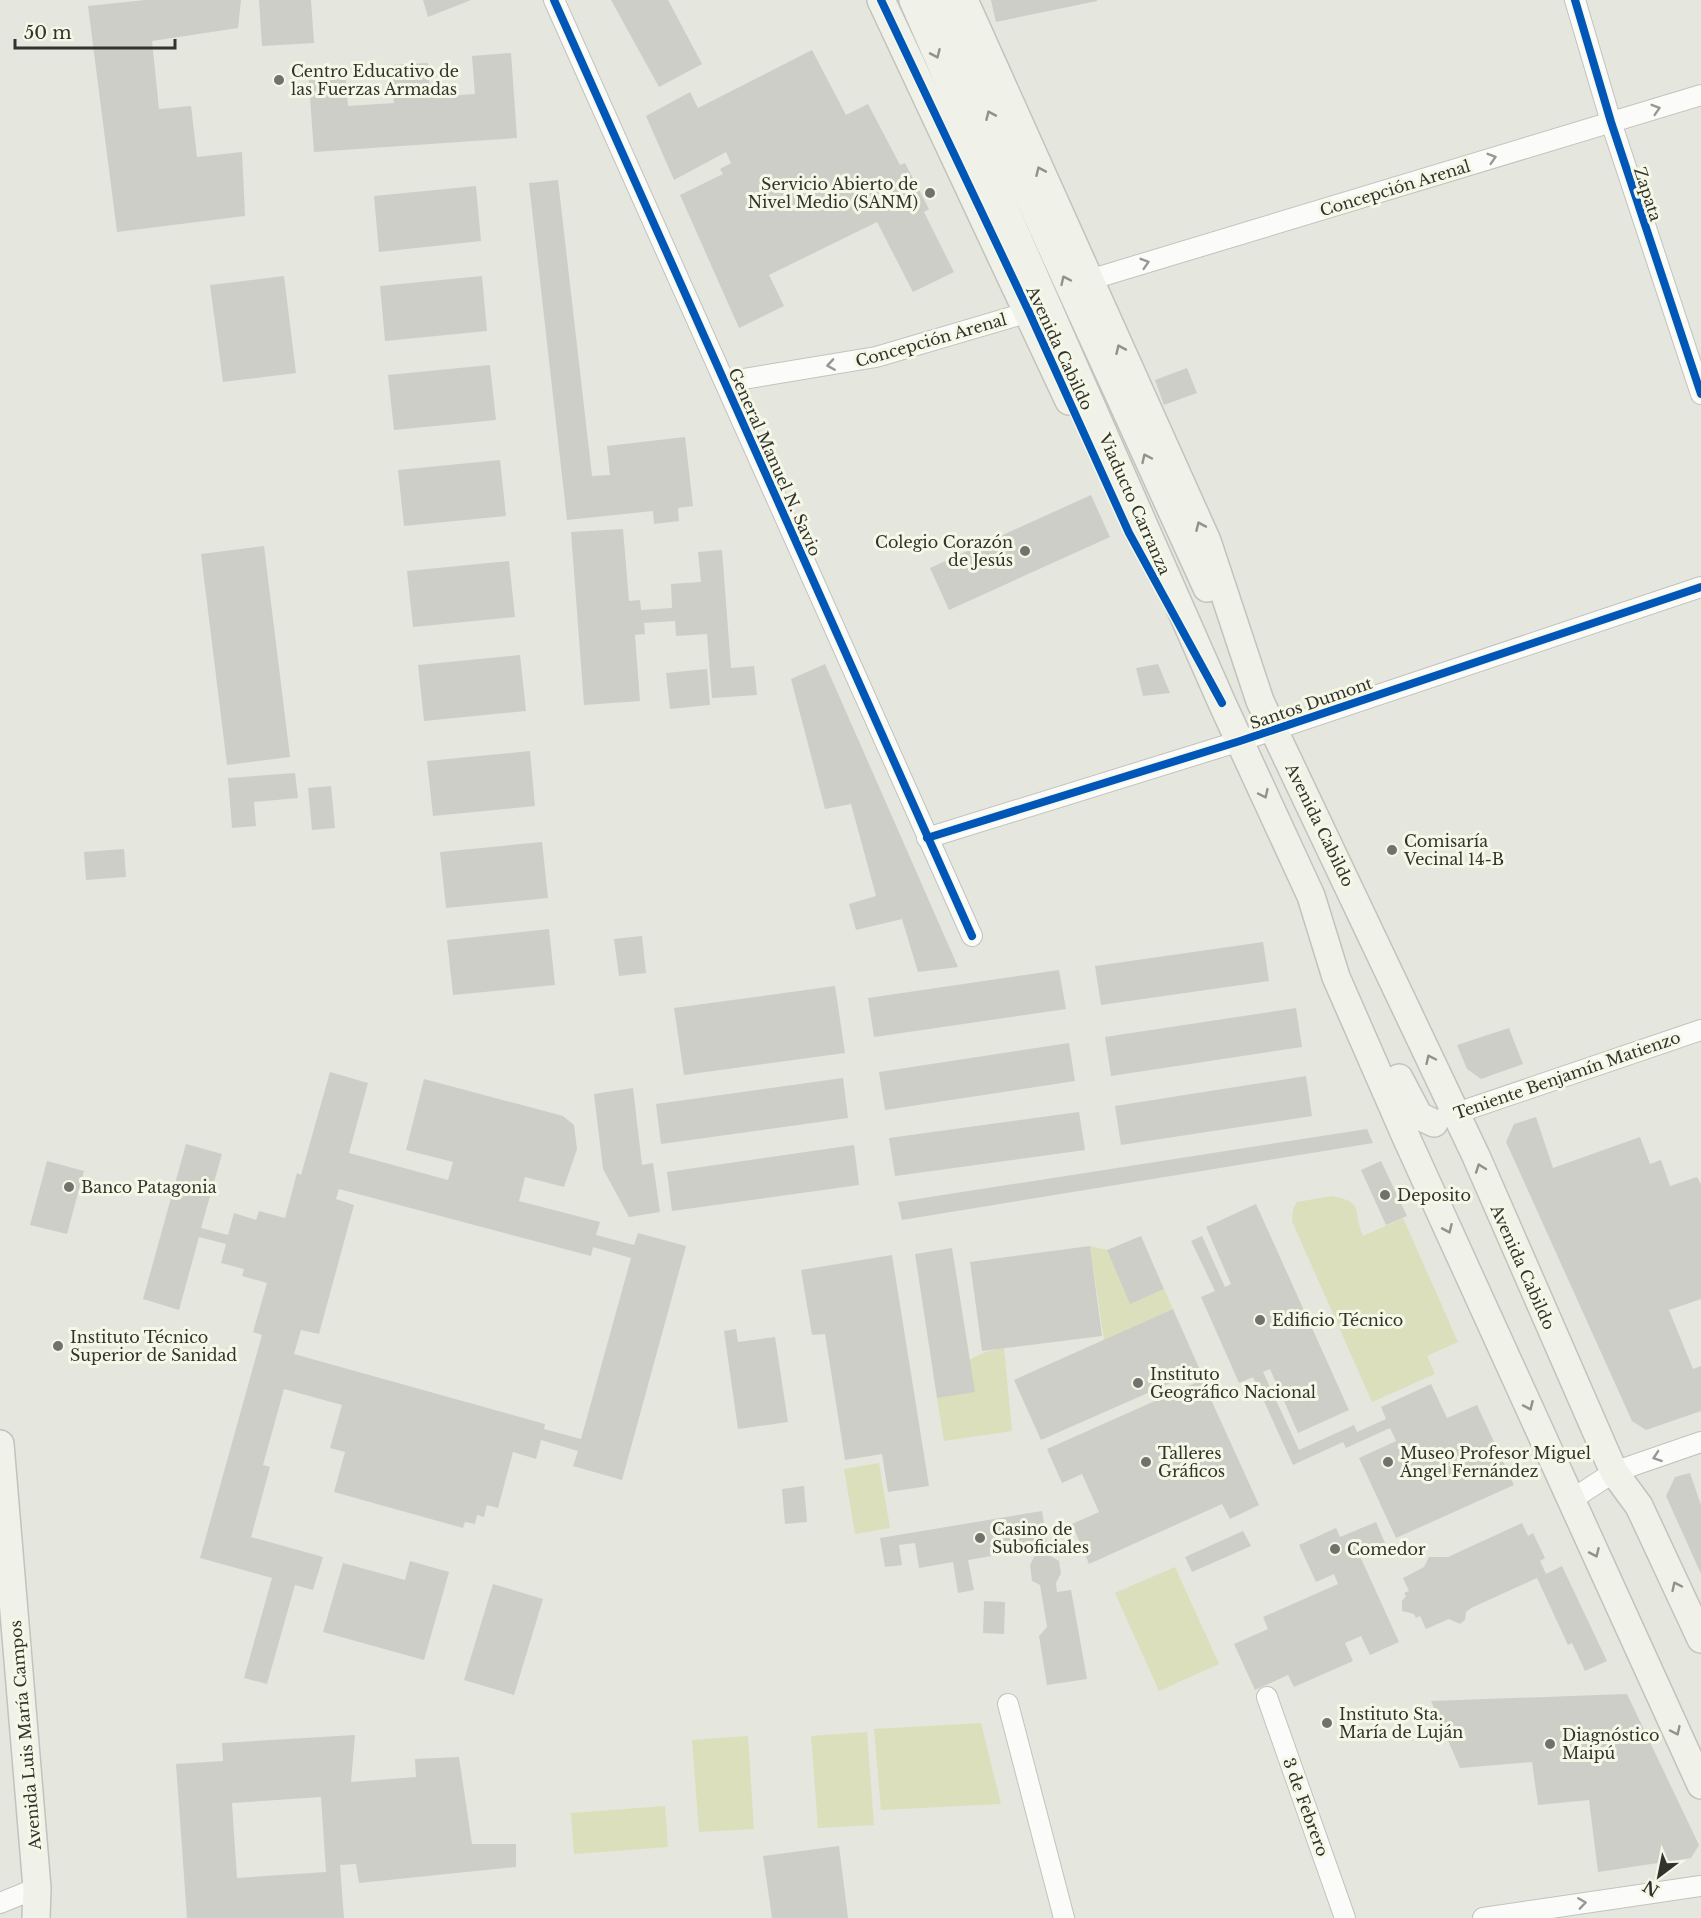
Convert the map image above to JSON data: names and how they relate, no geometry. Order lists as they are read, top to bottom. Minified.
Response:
{"streets":{"main road":["Avenida Cabildo","Viaducto Carranza","Avenida Luis María Campos"],"street":["Concepción Arenal","Zapata","General Manuel N. Savio","Santos Dumont","Teniente Benjamín Matienzo","3 de Febrero"]},"crossings":[["Concepción Arenal","Zapata"],["Concepción Arenal","Avenida Cabildo"],["Concepción Arenal","General Manuel N. Savio"],["Avenida Cabildo","Viaducto Carranza"],["Avenida Cabildo","Santos Dumont"],["Avenida Cabildo","Teniente Benjamín Matienzo"],["General Manuel N. Savio","Santos Dumont"]],"places":["Centro Educativo de las Fuerzas Armadas","Servicio Abierto de Nivel Medio (SANM)","Colegio Corazón de Jesús","Comisaría Vecinal 14-B","Banco Patagonia","Deposito","Edificio Técnico","Instituto Técnico Superior de Sanidad","Instituto Geográfico Nacional","Talleres Gráficos","Museo Profesor Miguel Ángel Fernández","Casino de Suboficiales","Comedor","Instituto Sta. María de Luján","Diagnóstico Maipú"],"scale_bar":"50 m","north":"bottom left"}
